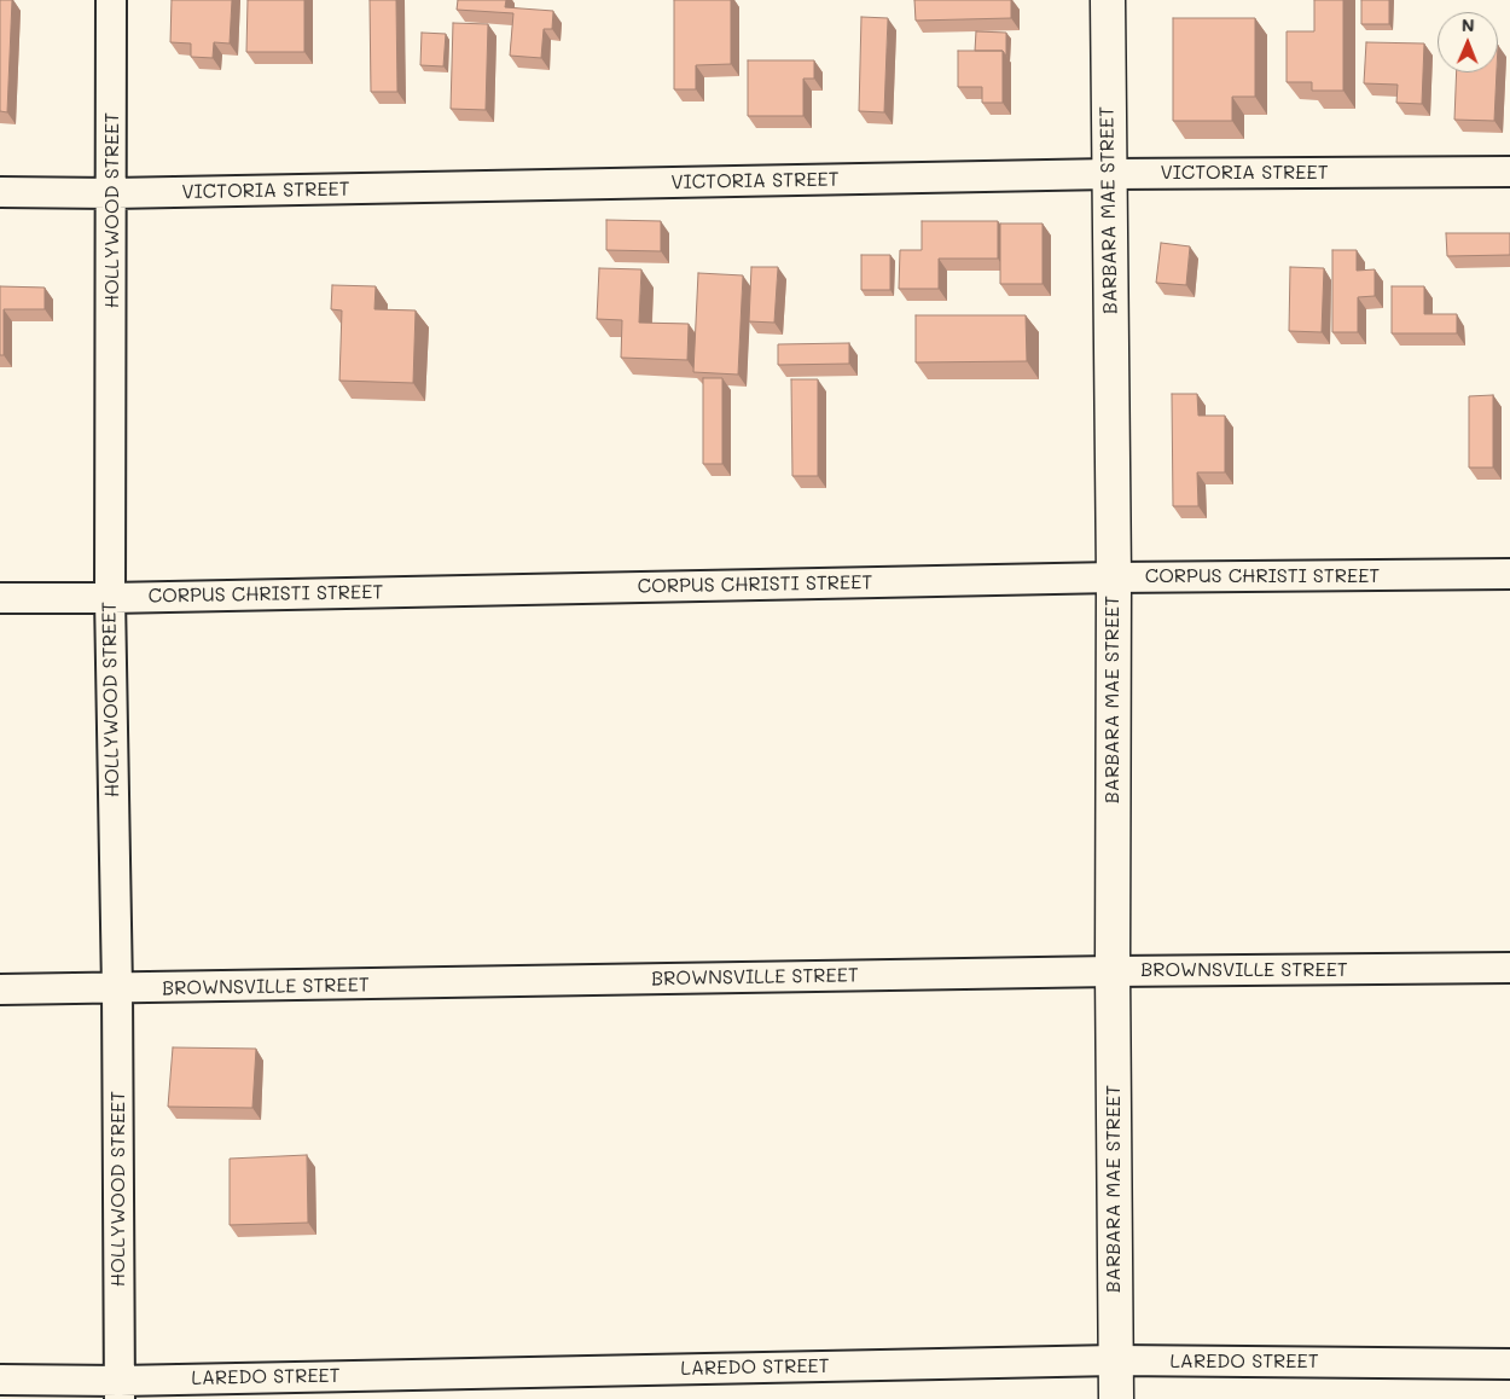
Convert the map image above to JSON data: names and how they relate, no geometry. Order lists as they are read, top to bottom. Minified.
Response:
{"streets":{"street":["VICTORIA STREET","HOLLYWOOD STREET","BARBARA MAE STREET","CORPUS CHRISTI STREET","BROWNSVILLE STREET","LAREDO STREET"]},"crossings":[["VICTORIA STREET","HOLLYWOOD STREET"],["VICTORIA STREET","BARBARA MAE STREET"],["HOLLYWOOD STREET","CORPUS CHRISTI STREET"],["HOLLYWOOD STREET","BROWNSVILLE STREET"],["HOLLYWOOD STREET","LAREDO STREET"],["BARBARA MAE STREET","CORPUS CHRISTI STREET"],["BARBARA MAE STREET","BROWNSVILLE STREET"],["BARBARA MAE STREET","LAREDO STREET"]],"north":"top"}
